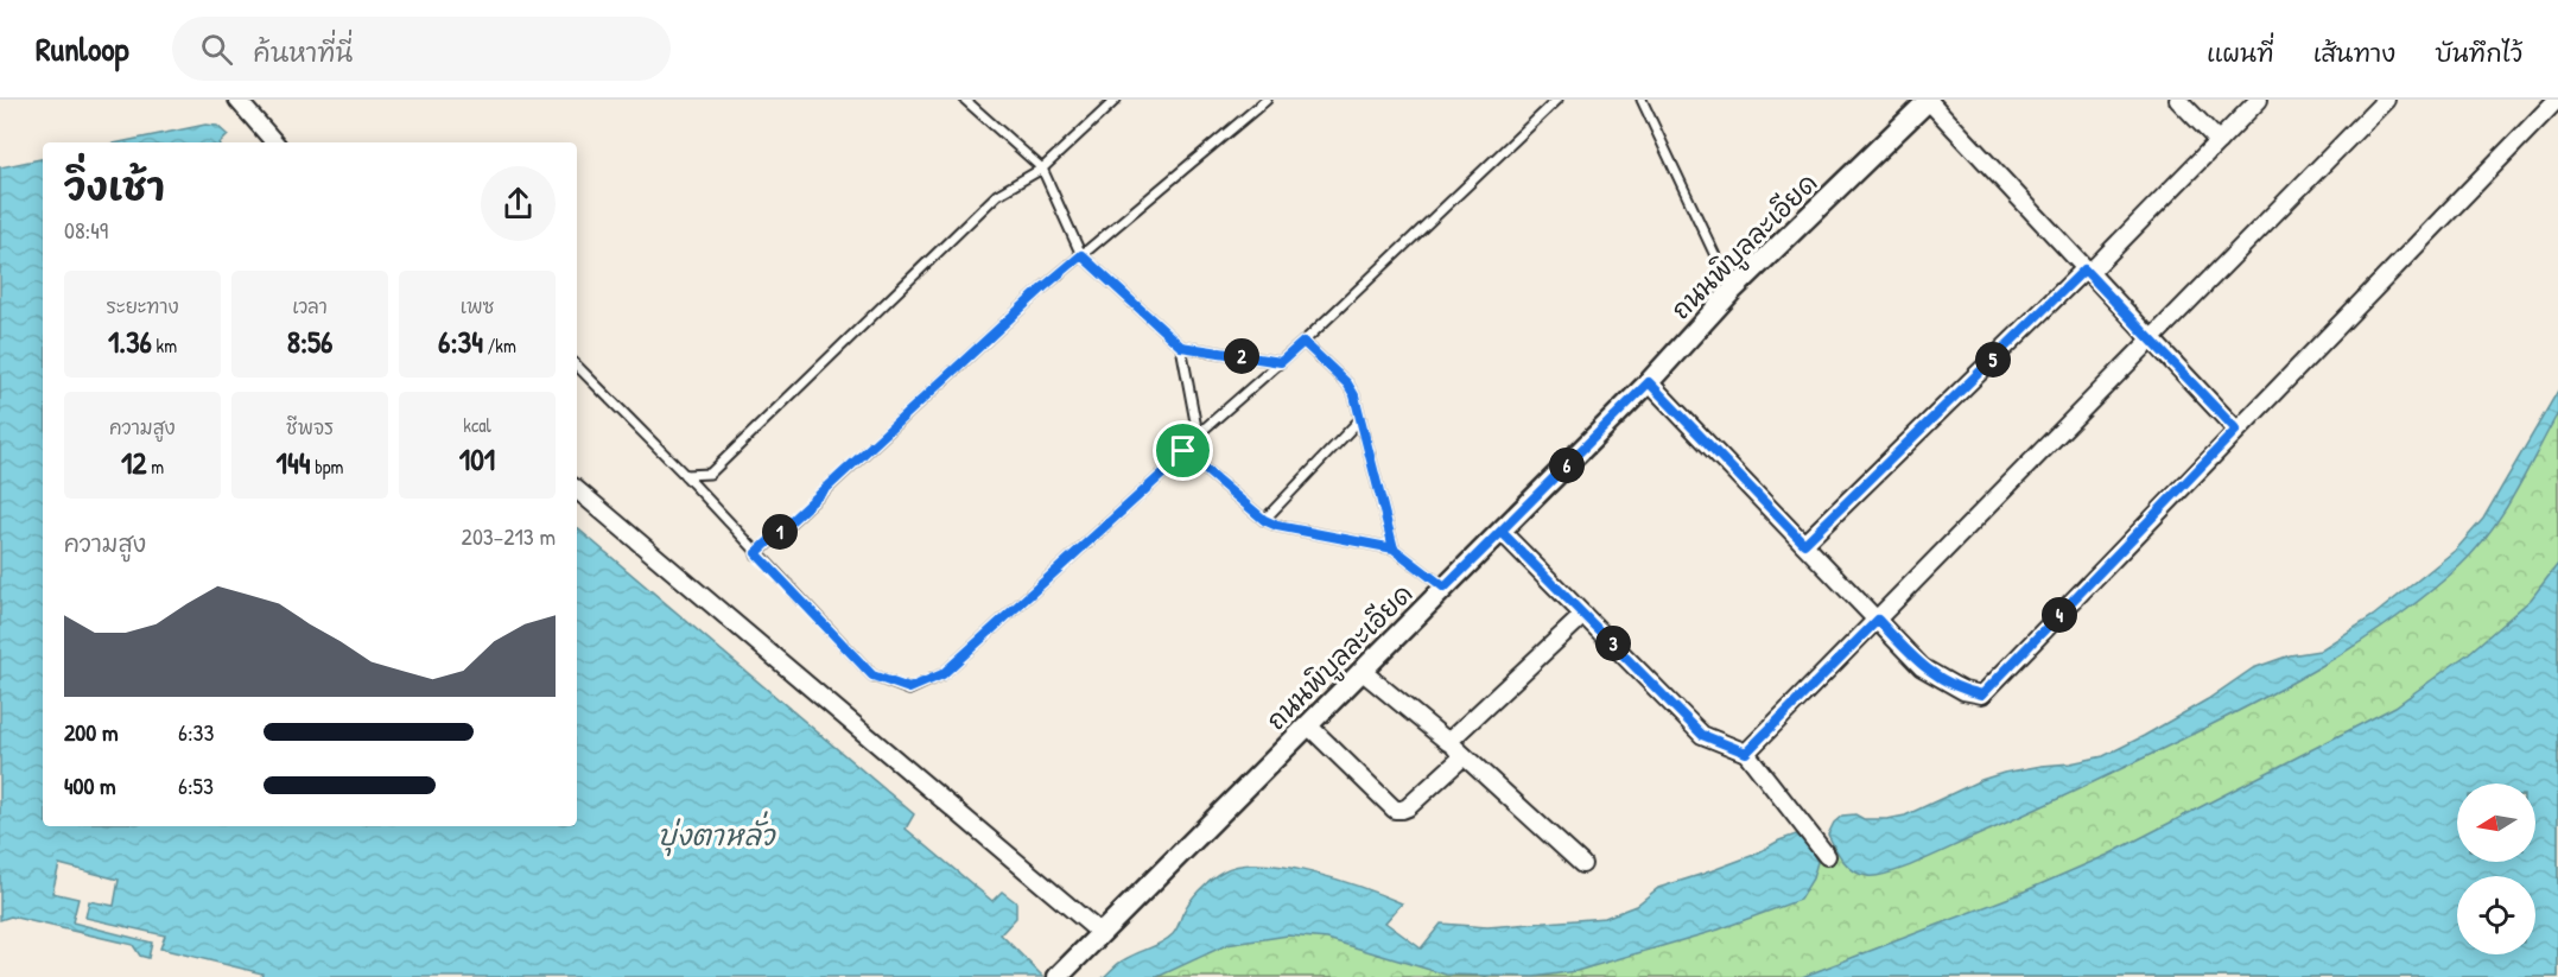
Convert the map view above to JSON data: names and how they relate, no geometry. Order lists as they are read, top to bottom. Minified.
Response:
{"streets":{"street":["ถนนพิบูลละเอียด"]},"water":["บุ่งตาหลั่ว"],"north":"left","page":{"header":"Runloop","search":"ค้นหาที่นี่","nav":["แผนที่","เส้นทาง","บันทึกไว้"],"heading":["วิ่งเช้า","08:49"],"stats":[["ระยะทาง","1.36 km"],["เวลา","8:56"],["เพซ","6:34 /km"],["ความสูง","12 m"],["ชีพจร","144 bpm"],["kcal","101"]],"pins":["2","5","6","1","4","3"],"chart":["ความสูง","203–213 m"],"list":[{"name":"200 m","note":"6:33"},{"name":"400 m","note":"6:53"}]}}
